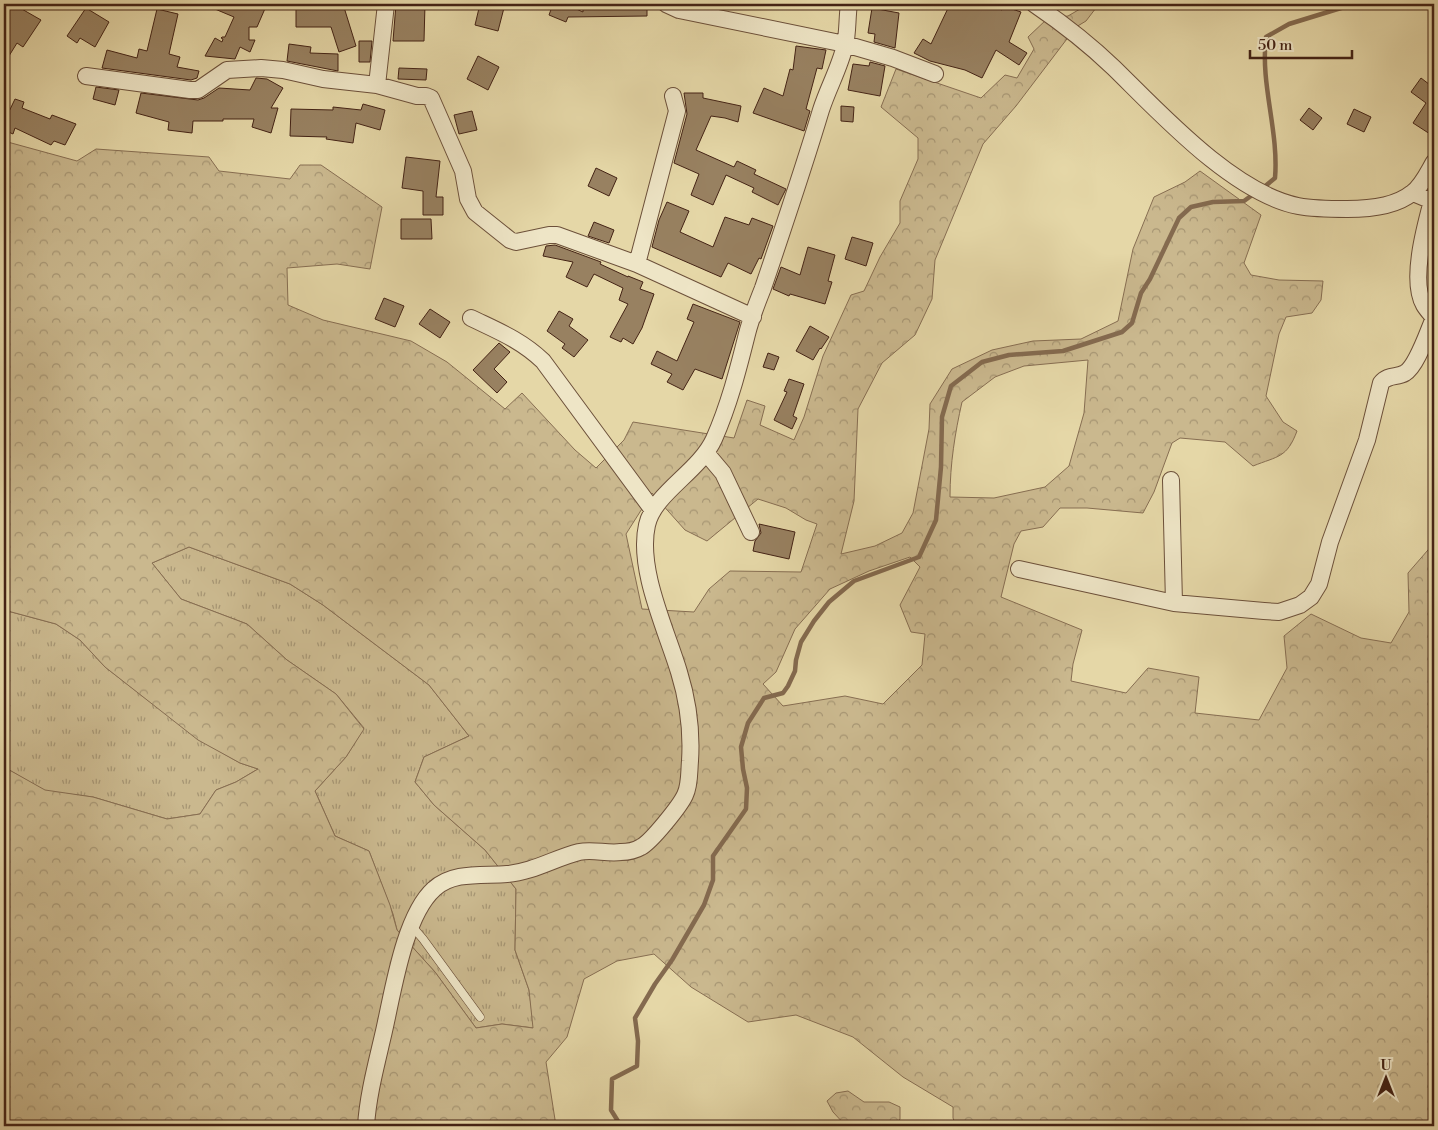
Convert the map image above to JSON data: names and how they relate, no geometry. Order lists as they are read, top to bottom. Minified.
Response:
{"scale_bar":"50 m","north":"top"}
